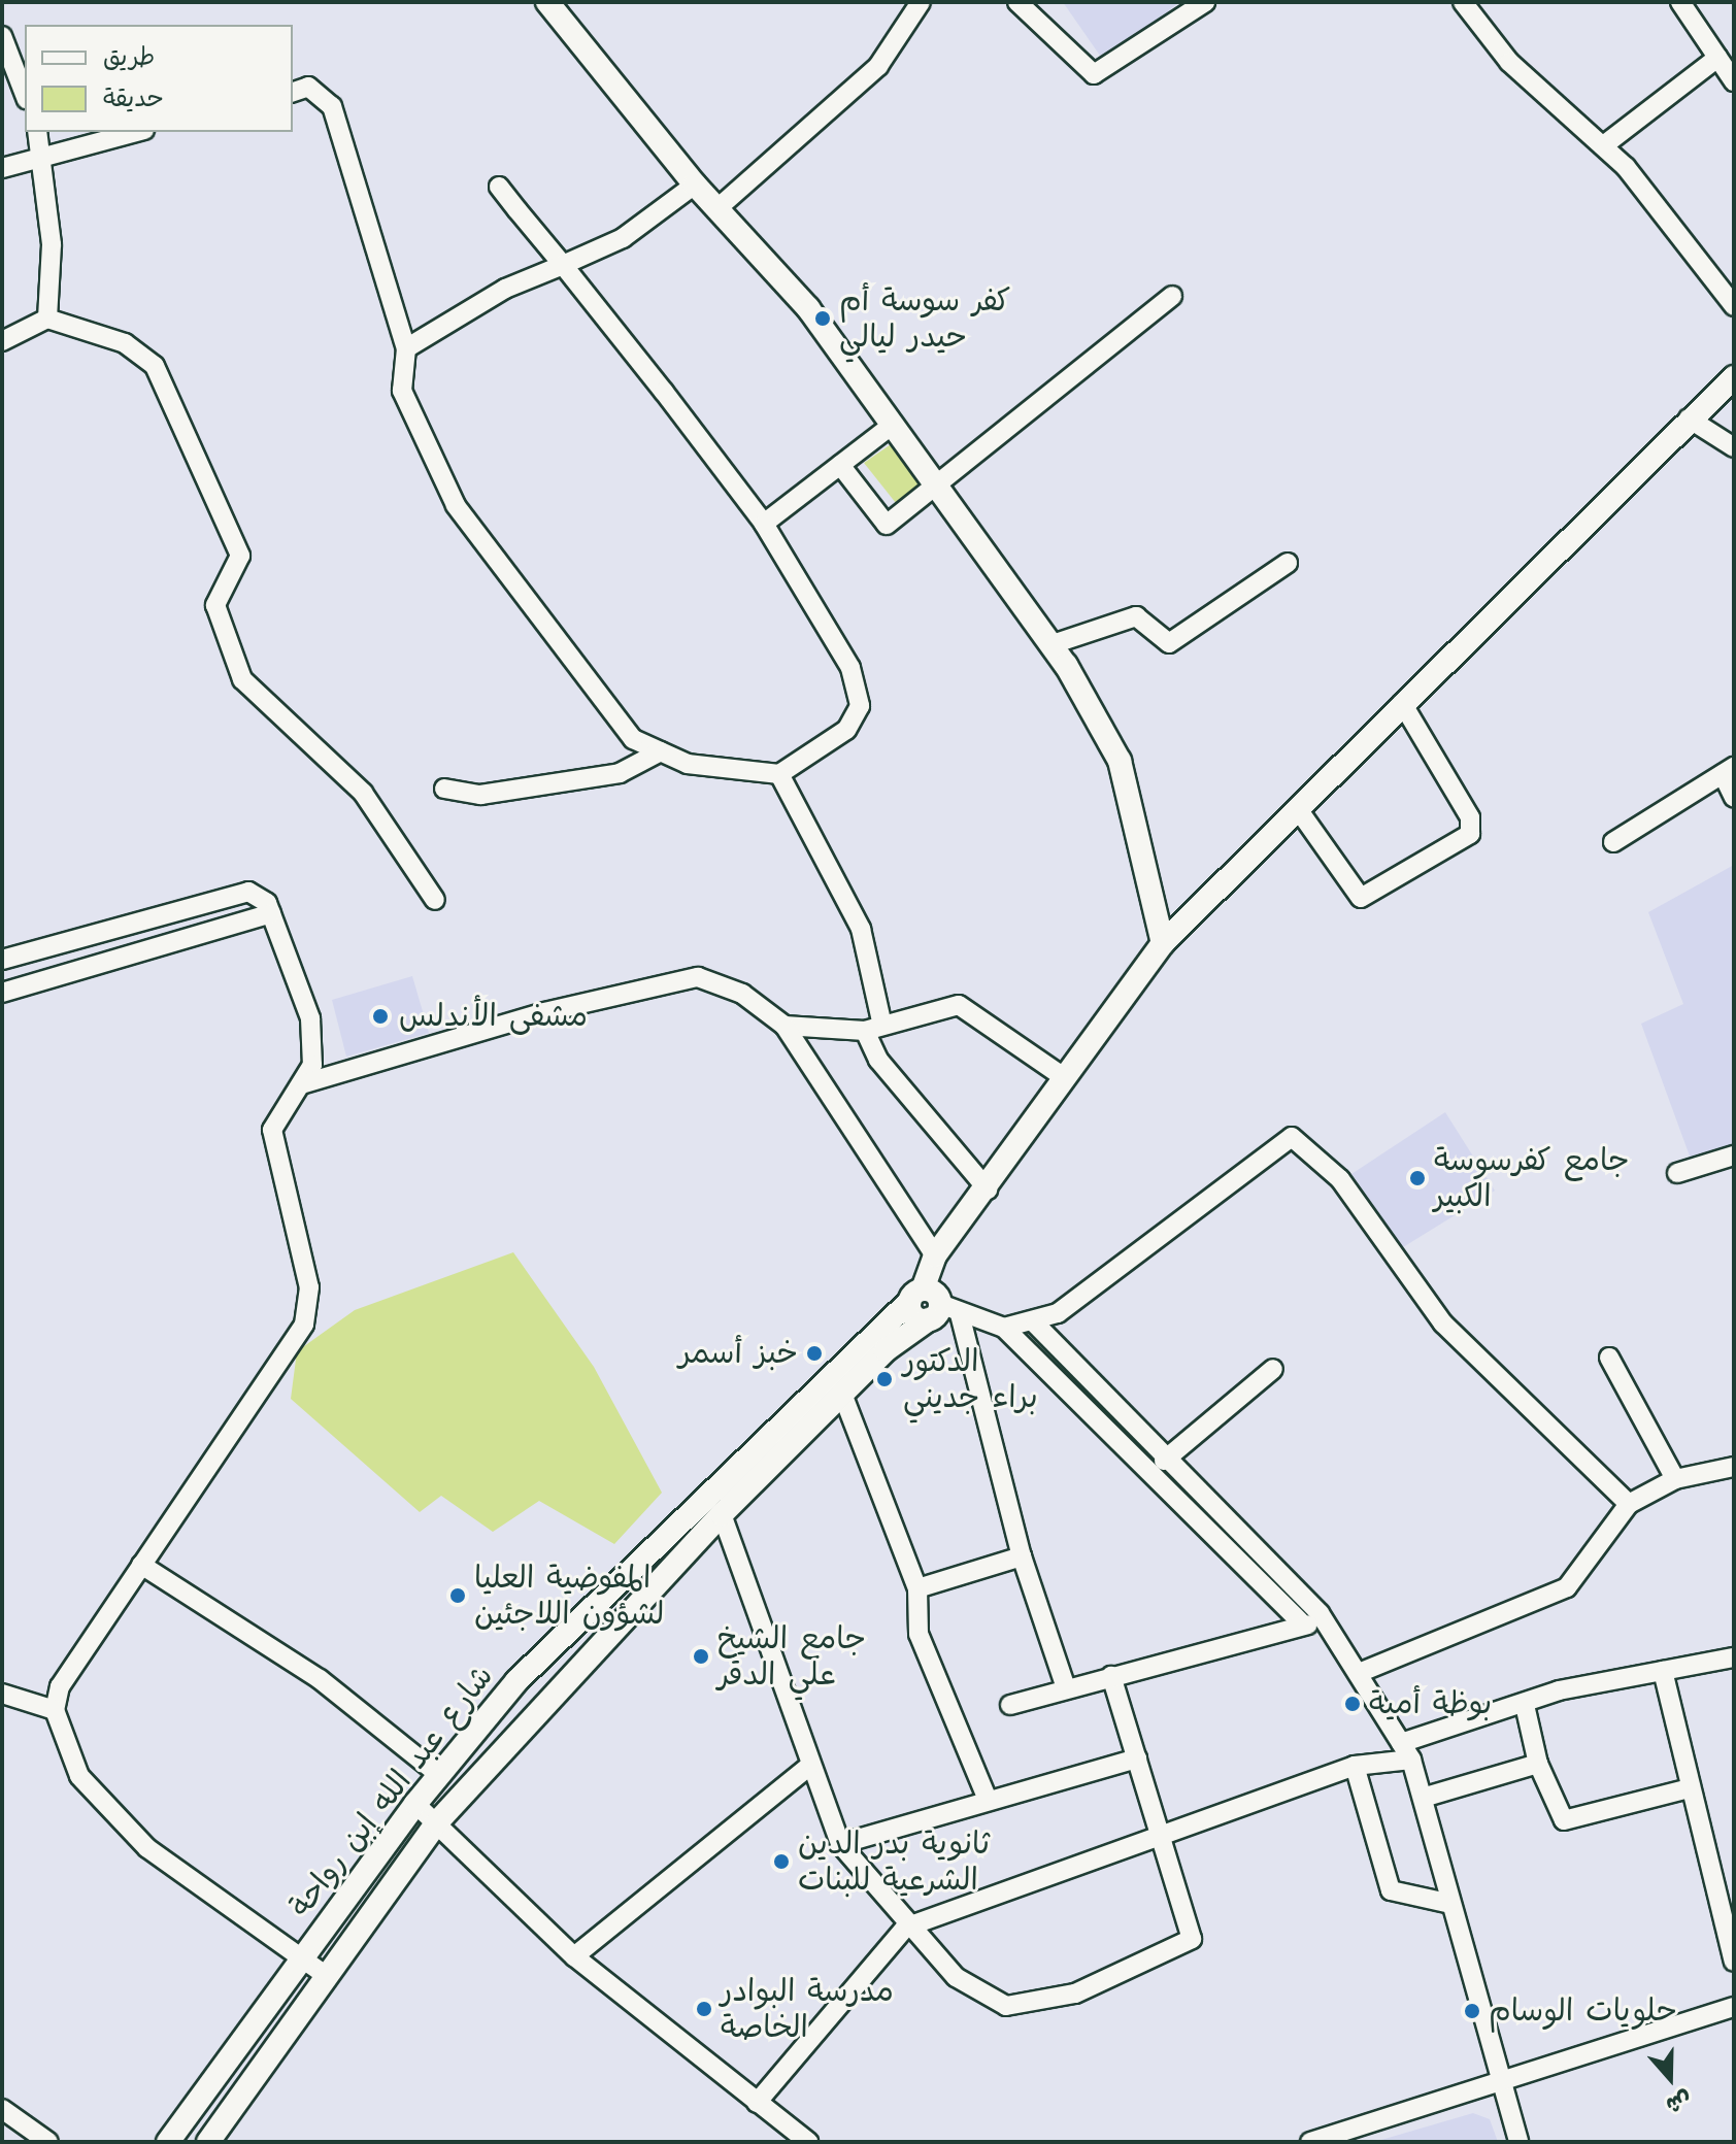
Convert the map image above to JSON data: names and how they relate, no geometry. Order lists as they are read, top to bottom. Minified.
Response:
{"streets":{"street":["شارع عبد الله إبن رواحة"]},"places":["كفر سوسة أم حيدر ليالي","مشفى الأندلس","جامع كفرسوسة الكبير","خبز أسمر","الدكتور براء جديني","المفوضية العليا لشؤون اللاجئين","جامع الشيخ علي الدقر","بوظة أمية","ثانوية بدر الدين الشرعية للبنات","مدرسة البوادر الخاصة","حلويات الوسام"],"legend":["طريق","حديقة"],"north":"bottom"}
